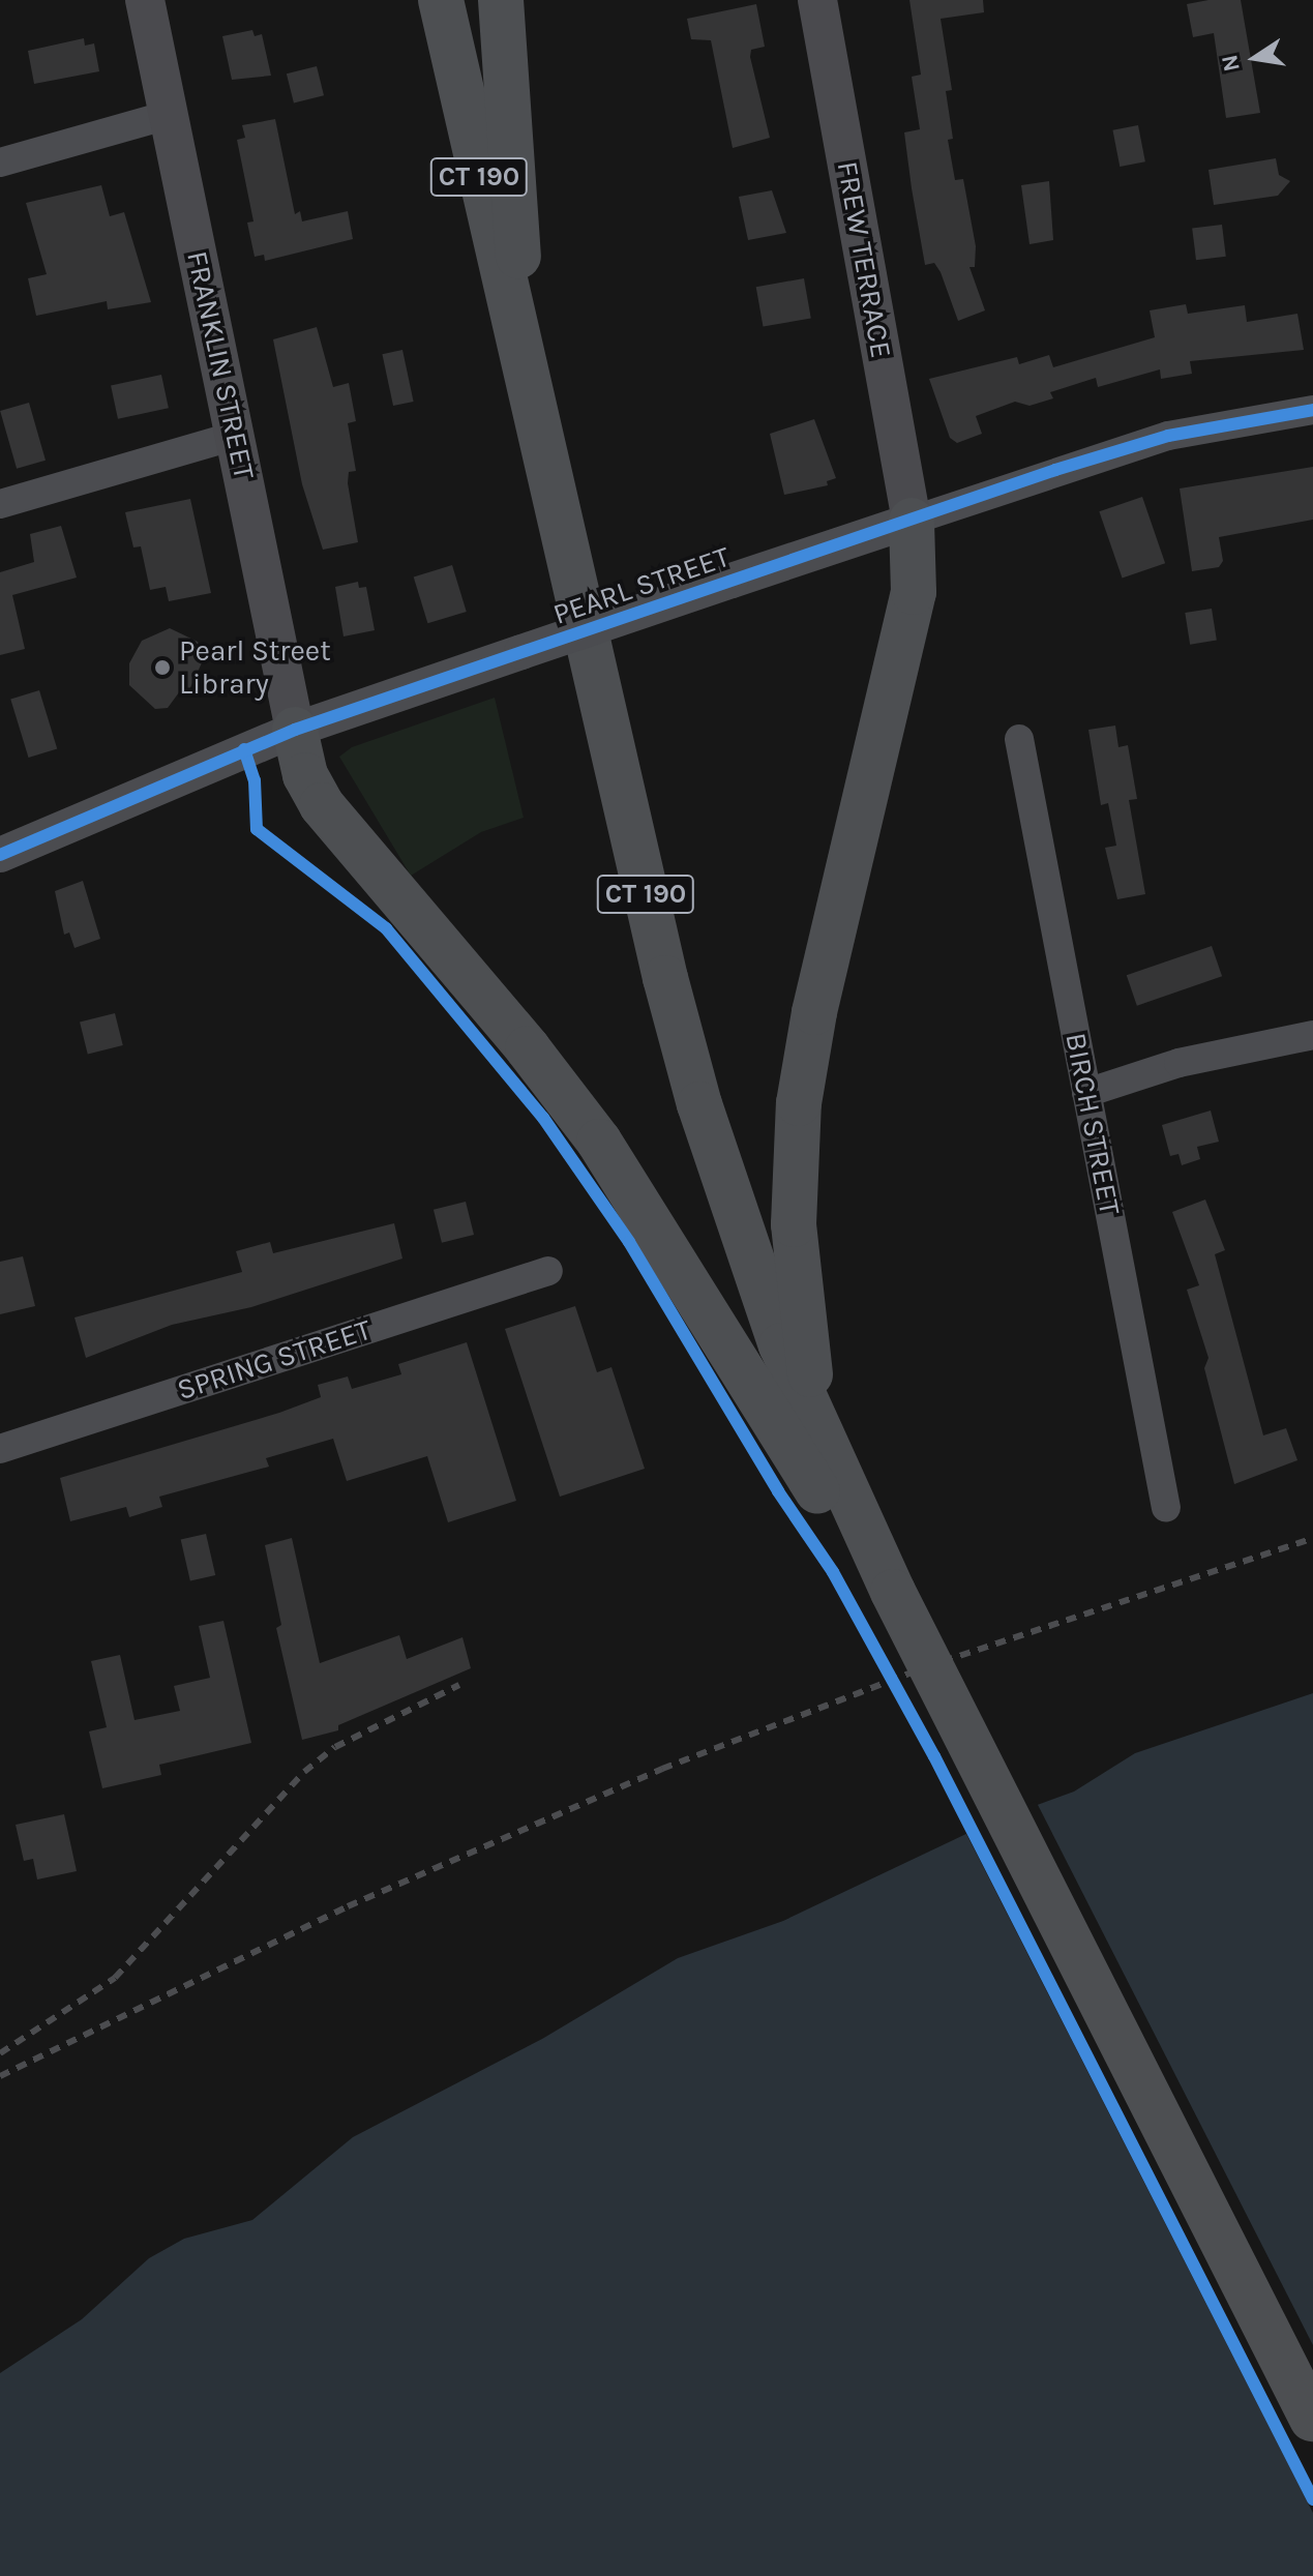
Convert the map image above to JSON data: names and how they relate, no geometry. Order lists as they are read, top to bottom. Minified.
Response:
{"streets":{"main road":["CT 190","FREW TERRACE","FRANKLIN STREET"],"street":["PEARL STREET","BIRCH STREET","SPRING STREET"]},"crossings":[["FREW TERRACE","PEARL STREET"],["FRANKLIN STREET","PEARL STREET"]],"places":["Pearl Street Library"],"north":"left"}
